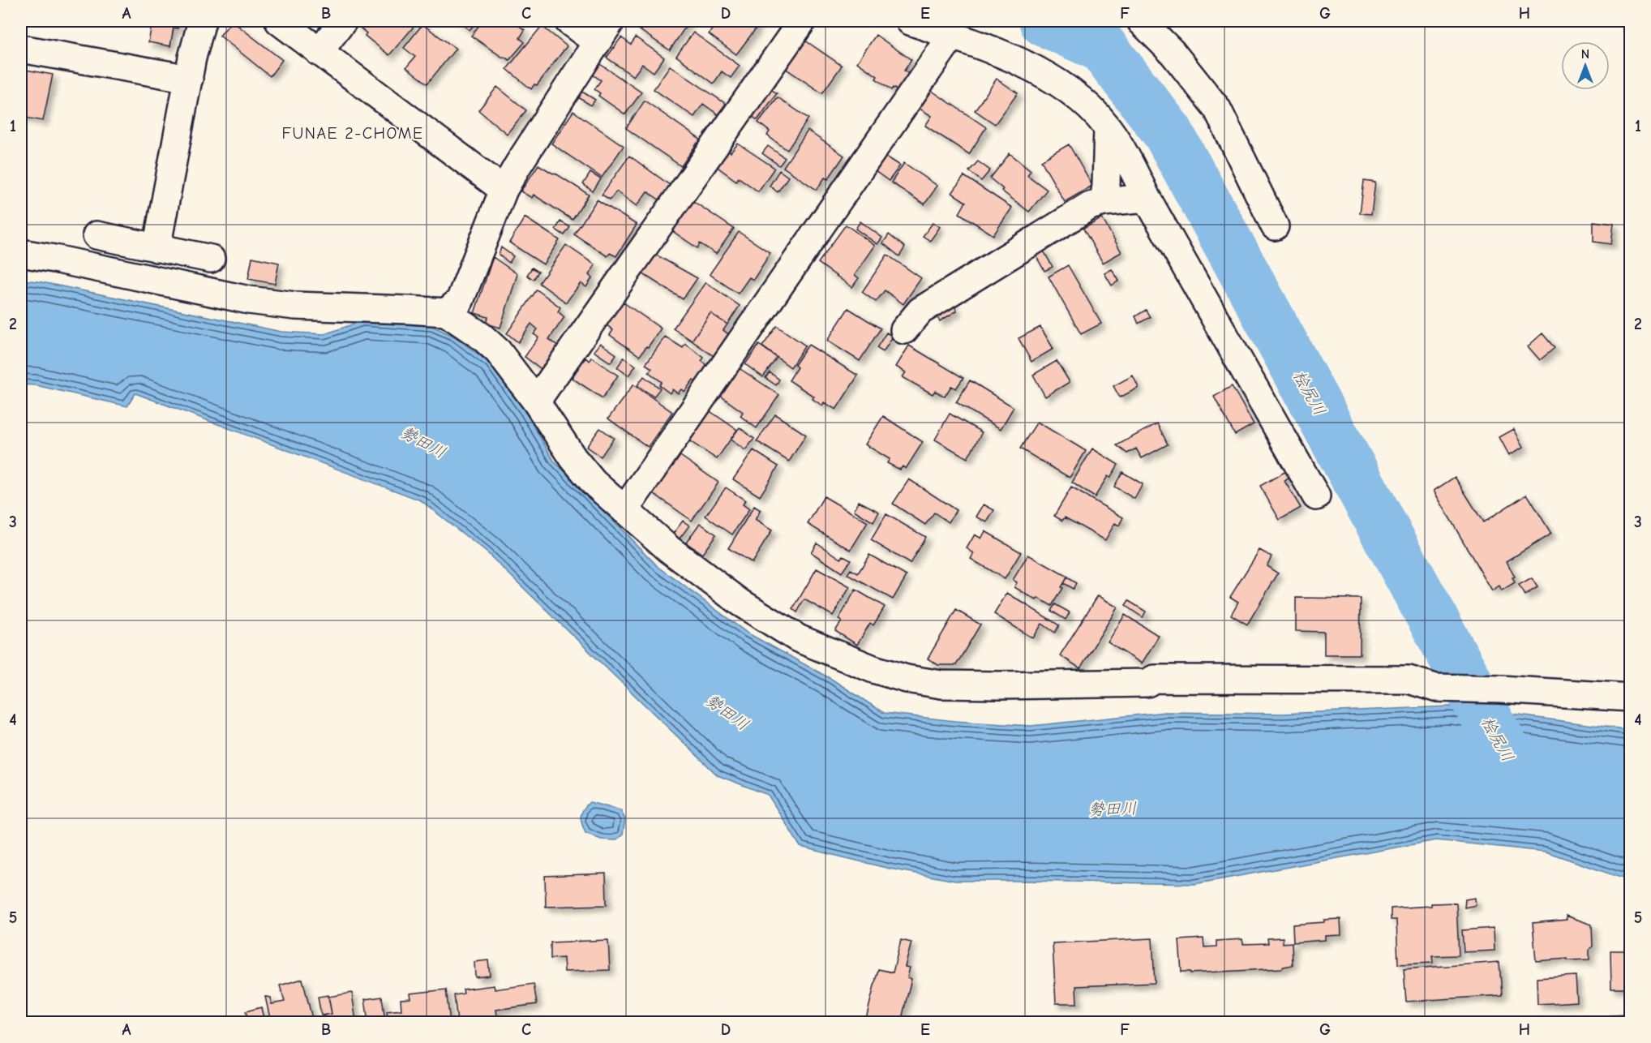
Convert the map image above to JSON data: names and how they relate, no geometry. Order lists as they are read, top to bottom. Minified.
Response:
{"districts":["FUNAE 2-CHOME"],"water":["桧尻川","勢田川"],"north":"top","grid":{"columns":["A","B","C","D","E","F","G","H"],"rows":["1","2","3","4","5"]}}
